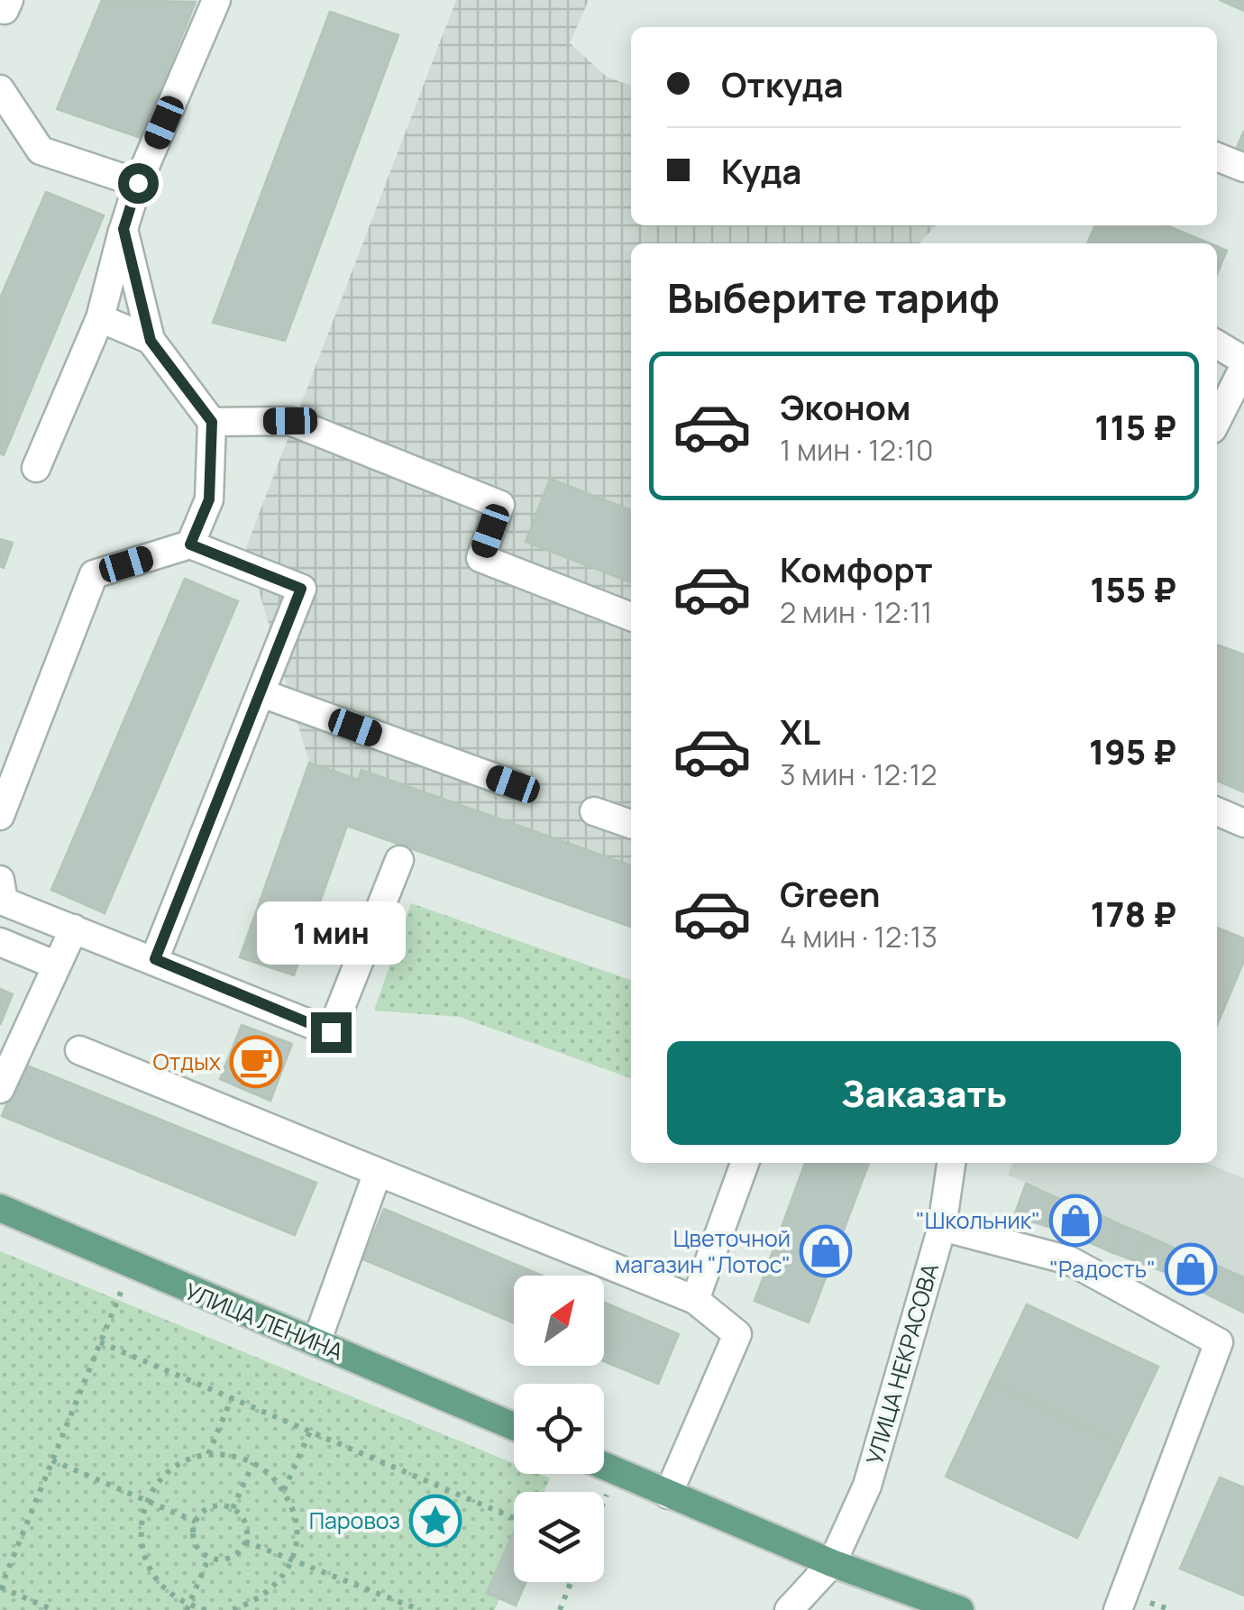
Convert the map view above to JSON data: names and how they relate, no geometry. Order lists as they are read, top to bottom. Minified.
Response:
{"streets":{"main road":["УЛИЦА ЛЕНИНА"],"street":["УЛИЦА НЕКРАСОВА"]},"places":{"cafe":["Отдых"],"shop":["\"Школьник\"","Цветочной магазин \"Лотос\"","\"Радость\""],"place":["Паровоз"]},"north":"top right","page":{"banner":["Откуда","Куда"],"heading":"Выберите тариф","list":[{"name":"Эконом","note":"1 мин · 12:10","value":"115 ₽"},{"name":"Комфорт","note":"2 мин · 12:11","value":"155 ₽"},{"name":"XL","note":"3 мин · 12:12","value":"195 ₽"},{"name":"Green","note":"4 мин · 12:13","value":"178 ₽"}],"bubble":"1 мин","buttons":"Заказать"}}
